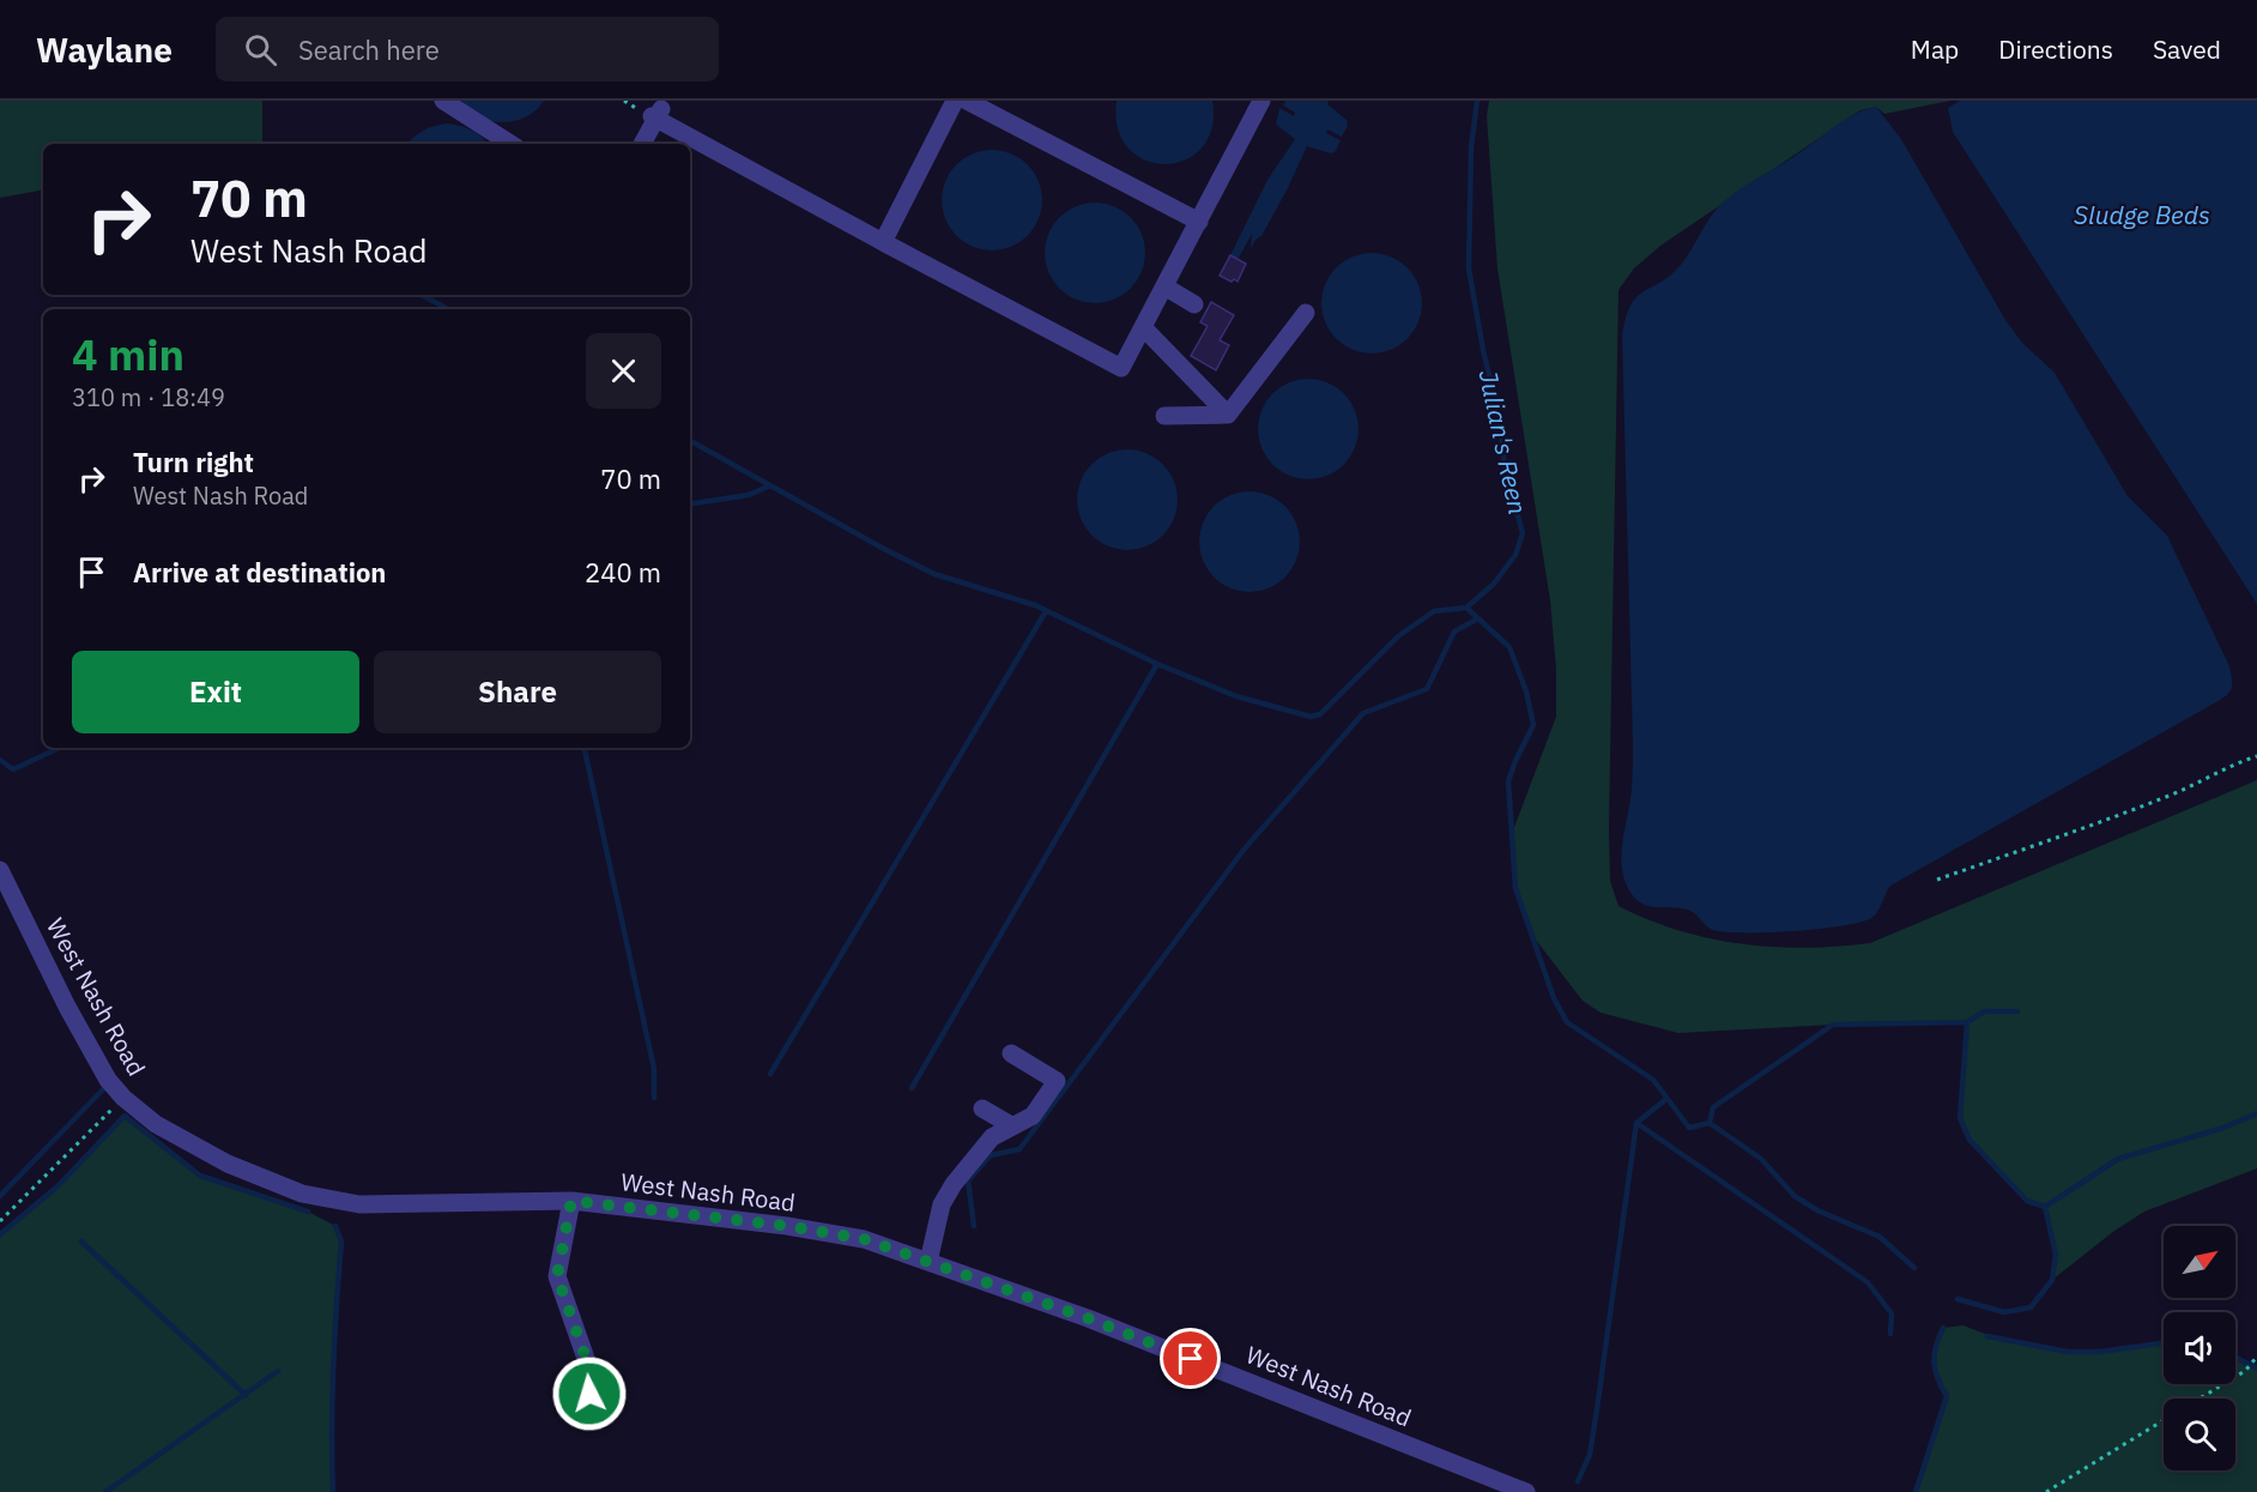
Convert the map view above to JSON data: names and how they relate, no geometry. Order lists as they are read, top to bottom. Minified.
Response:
{"streets":{"street":["West Nash Road"]},"water":["Sludge Beds","Julian's Reen"],"north":"top right","page":{"header":"Waylane","search":"Search here","nav":["Map","Directions","Saved"],"turn":["70 m","West Nash Road"],"heading":["4 min","310 m · 18:49"],"list":[{"name":"Turn right","note":"West Nash Road","value":"70 m"},{"name":"Arrive at destination","value":"240 m"}],"buttons":["Exit","Share"]}}
